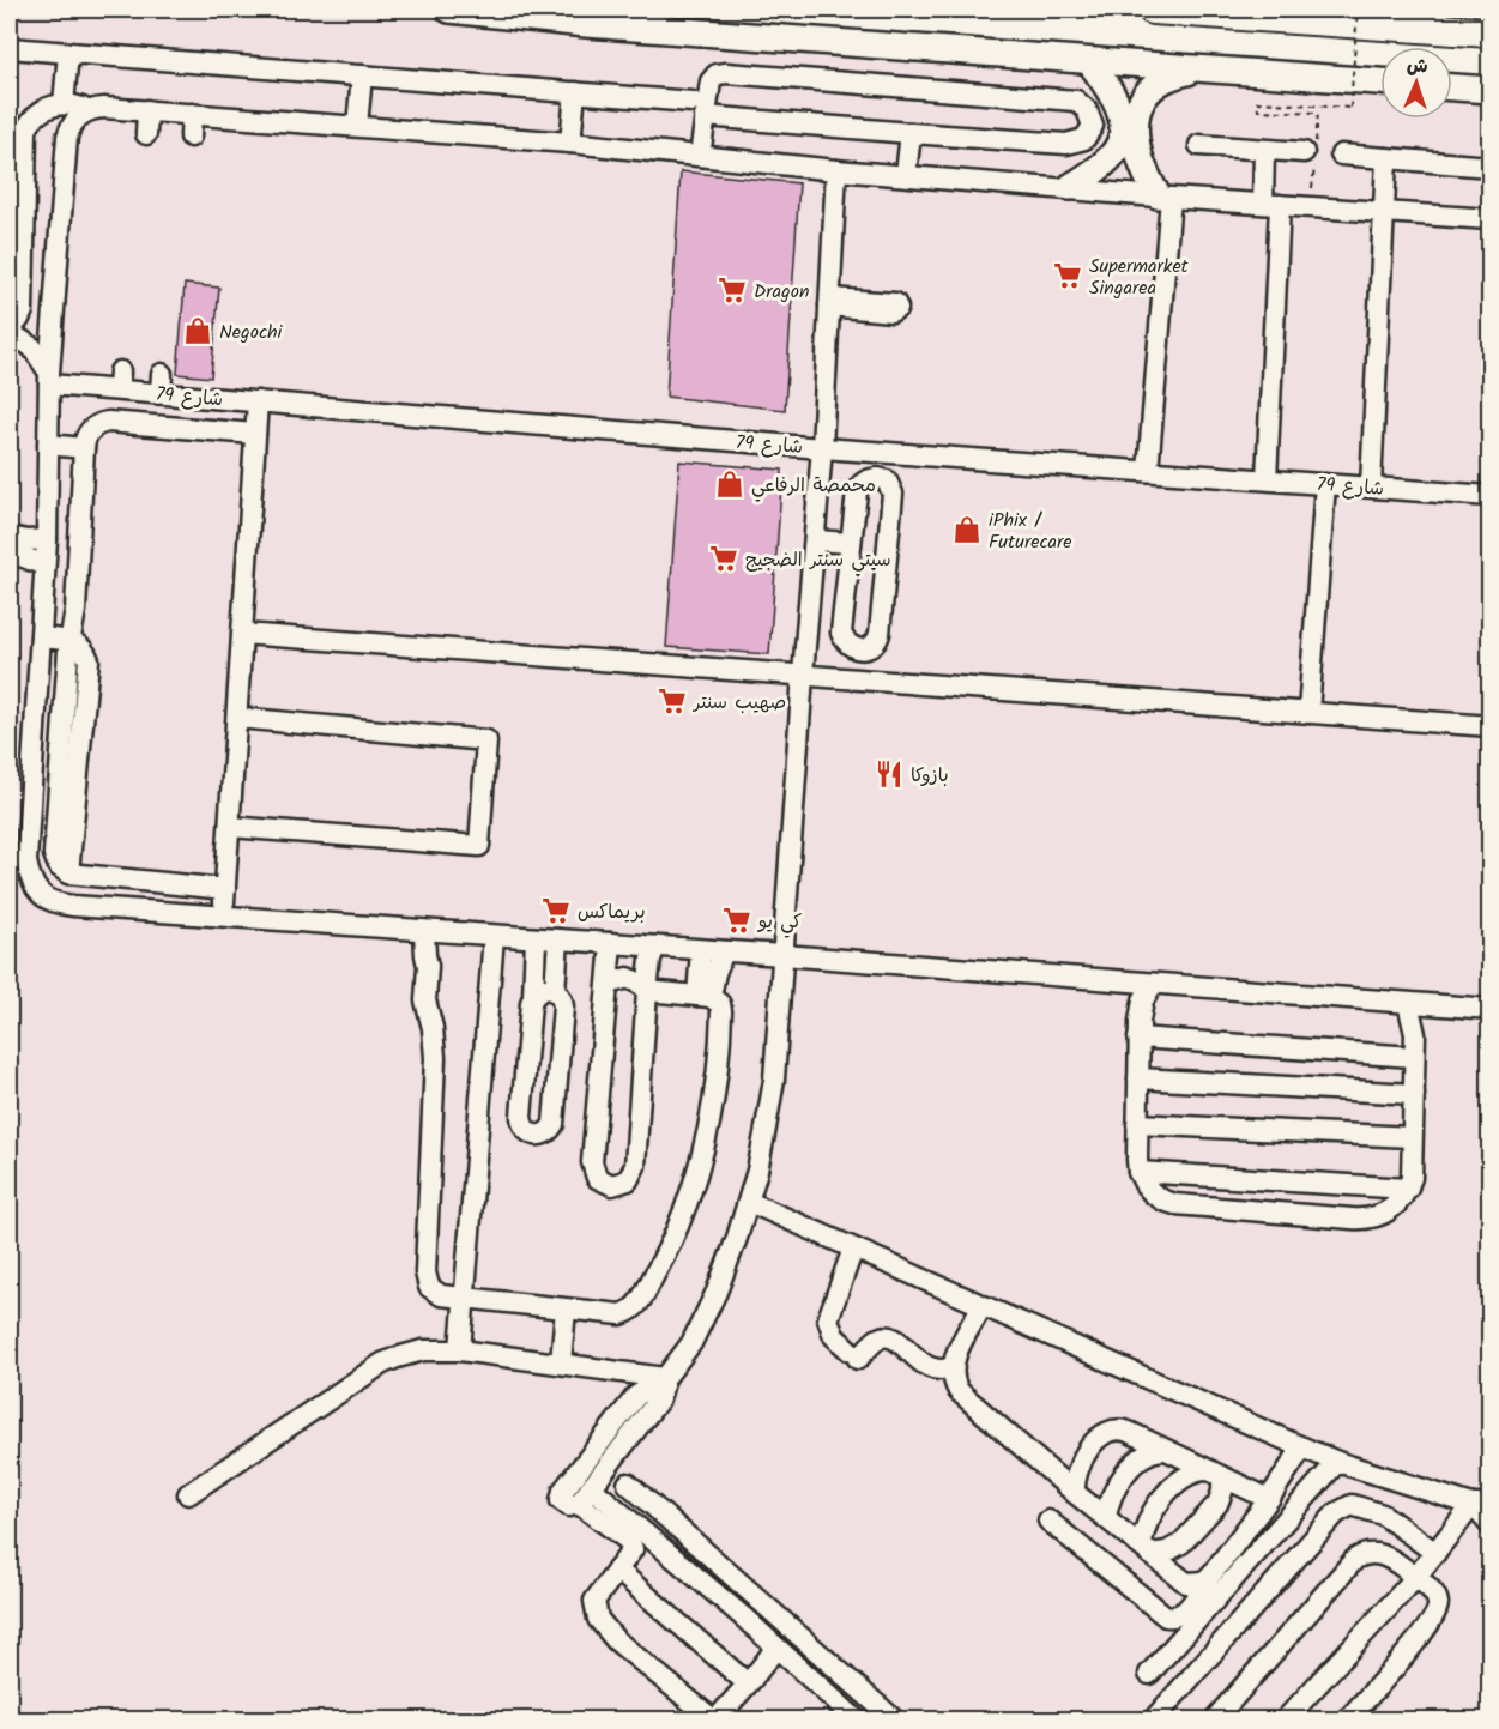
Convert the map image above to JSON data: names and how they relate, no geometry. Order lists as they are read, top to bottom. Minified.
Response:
{"streets":{"street":["شارع 79"]},"places":{"supermarket":["Supermarket Singarea","Dragon","سيتي سنتر الضجيج","صهيب سنتر","بريماكس","كي يو"],"shop":["Negochi","محمصة الرفاعي","iPhix / Futurecare"],"restaurant":["بازوكا"]},"north":"top"}
